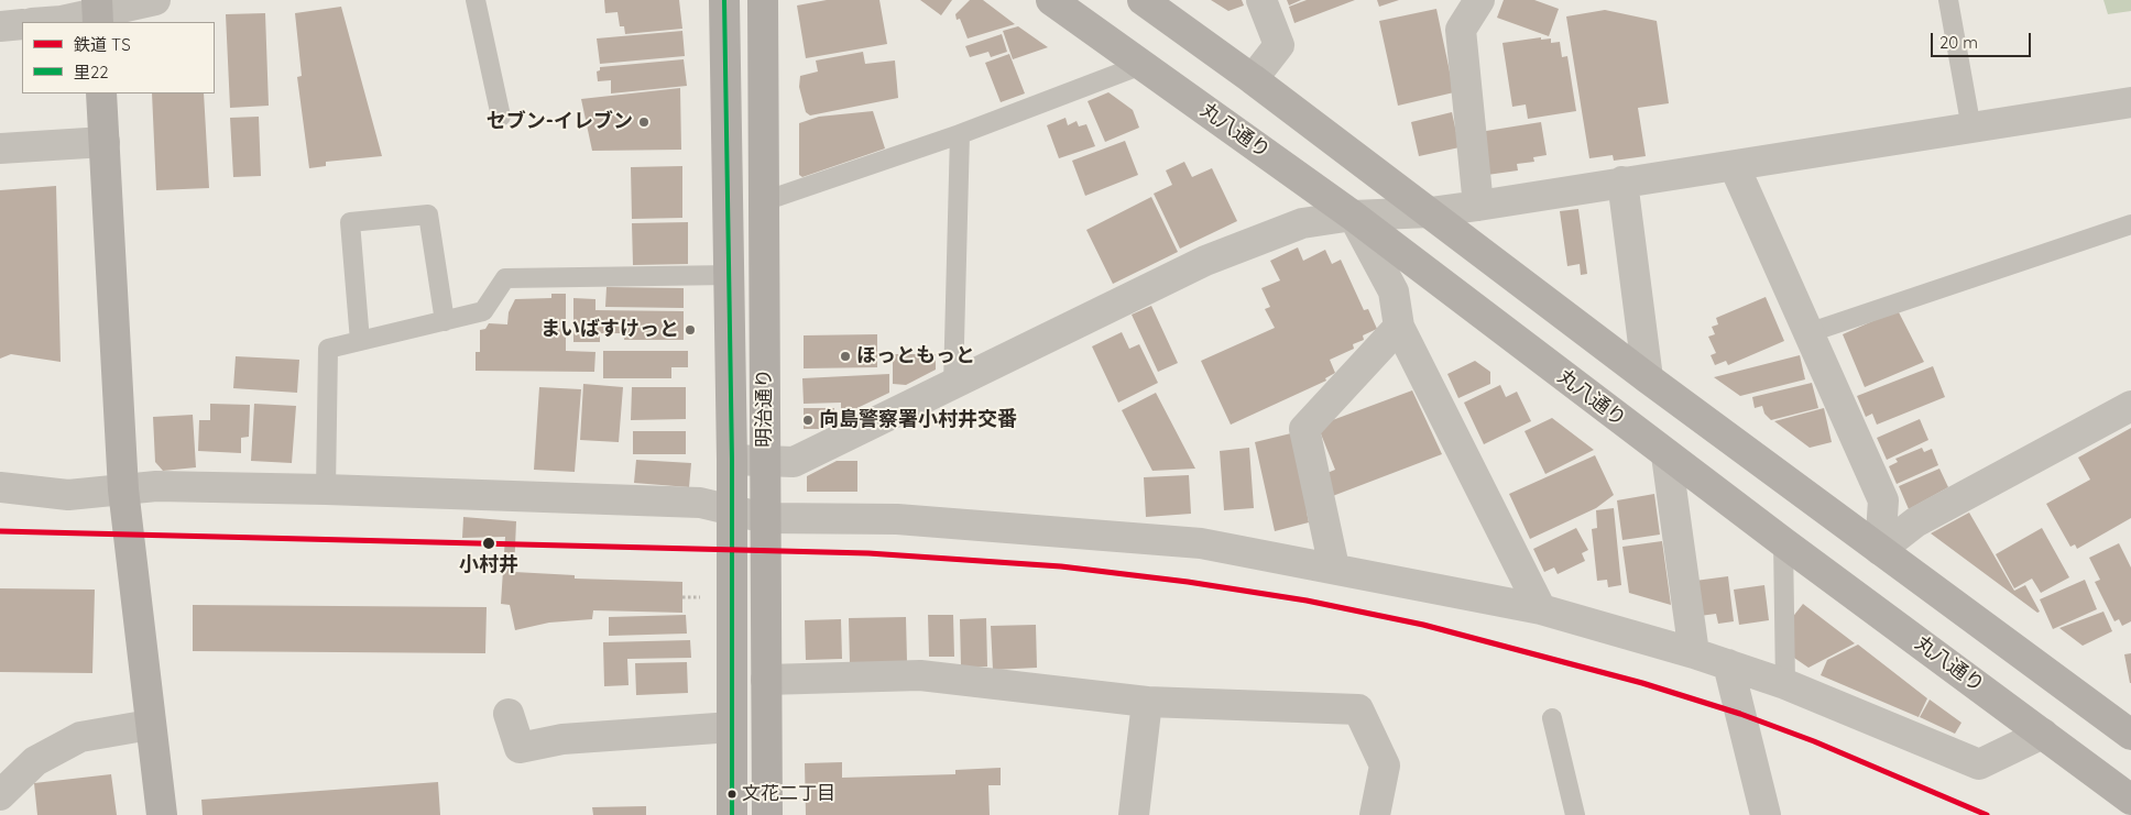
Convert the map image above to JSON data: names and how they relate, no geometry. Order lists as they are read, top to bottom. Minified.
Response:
{"streets":{"main road":["丸八通り","明治通り"]},"places":["セブン-イレブン","まいばすけっと","ほっともっと","向島警察署小村井交番","小村井","文花二丁目"],"lines":["transit line 里22","rail line TS"],"legend":["鉄道 TS","里22"],"scale_bar":"20 m"}
